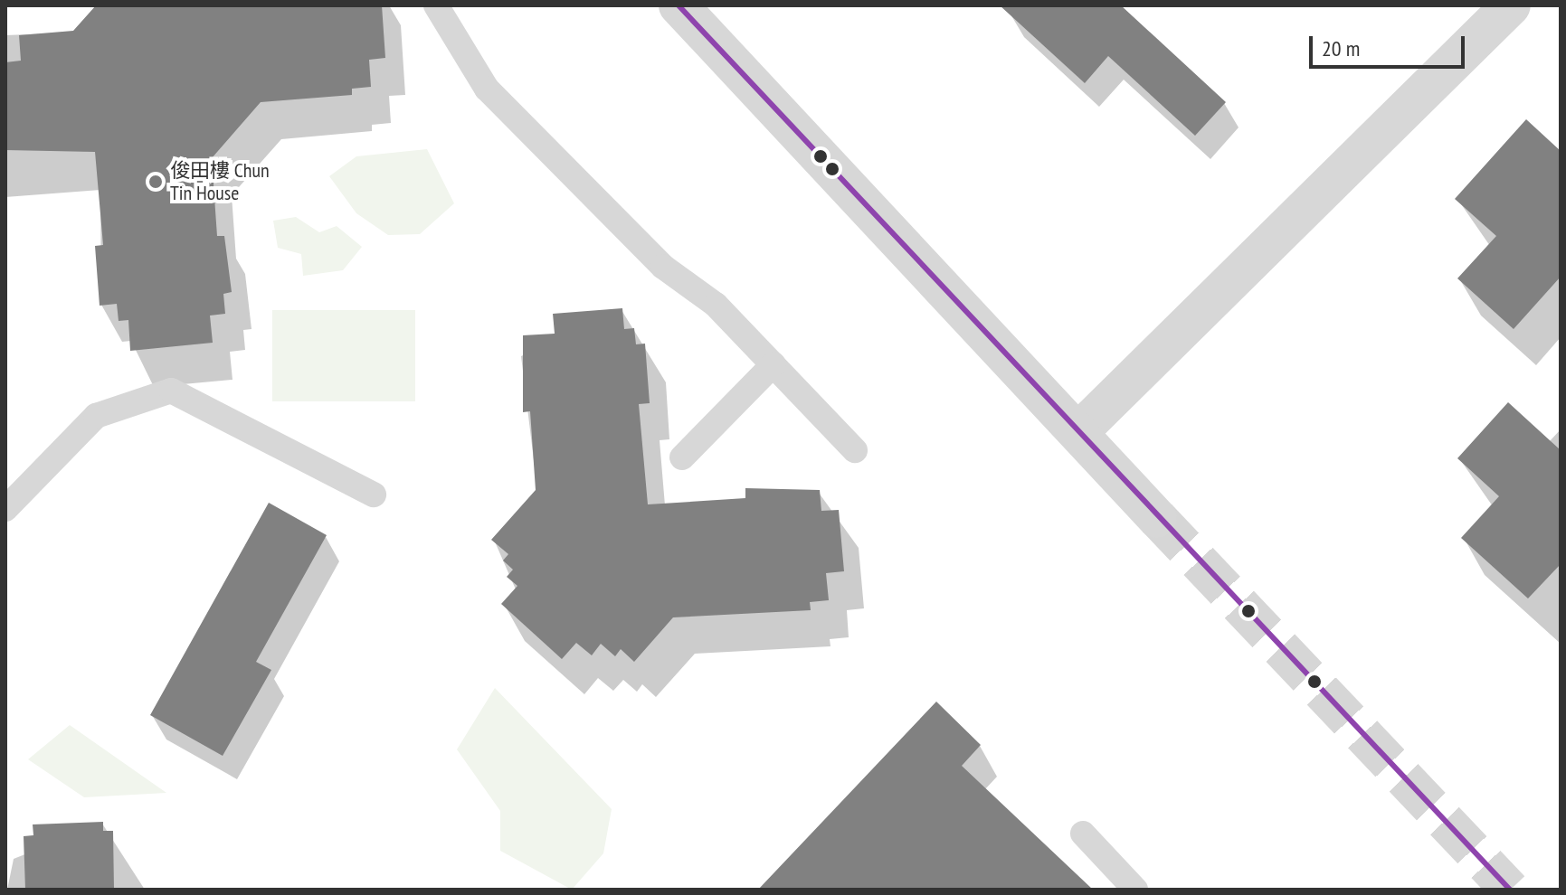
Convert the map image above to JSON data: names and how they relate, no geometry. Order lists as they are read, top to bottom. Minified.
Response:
{"places":["俊田樓 Chun Tin House"],"scale_bar":"20 m"}
